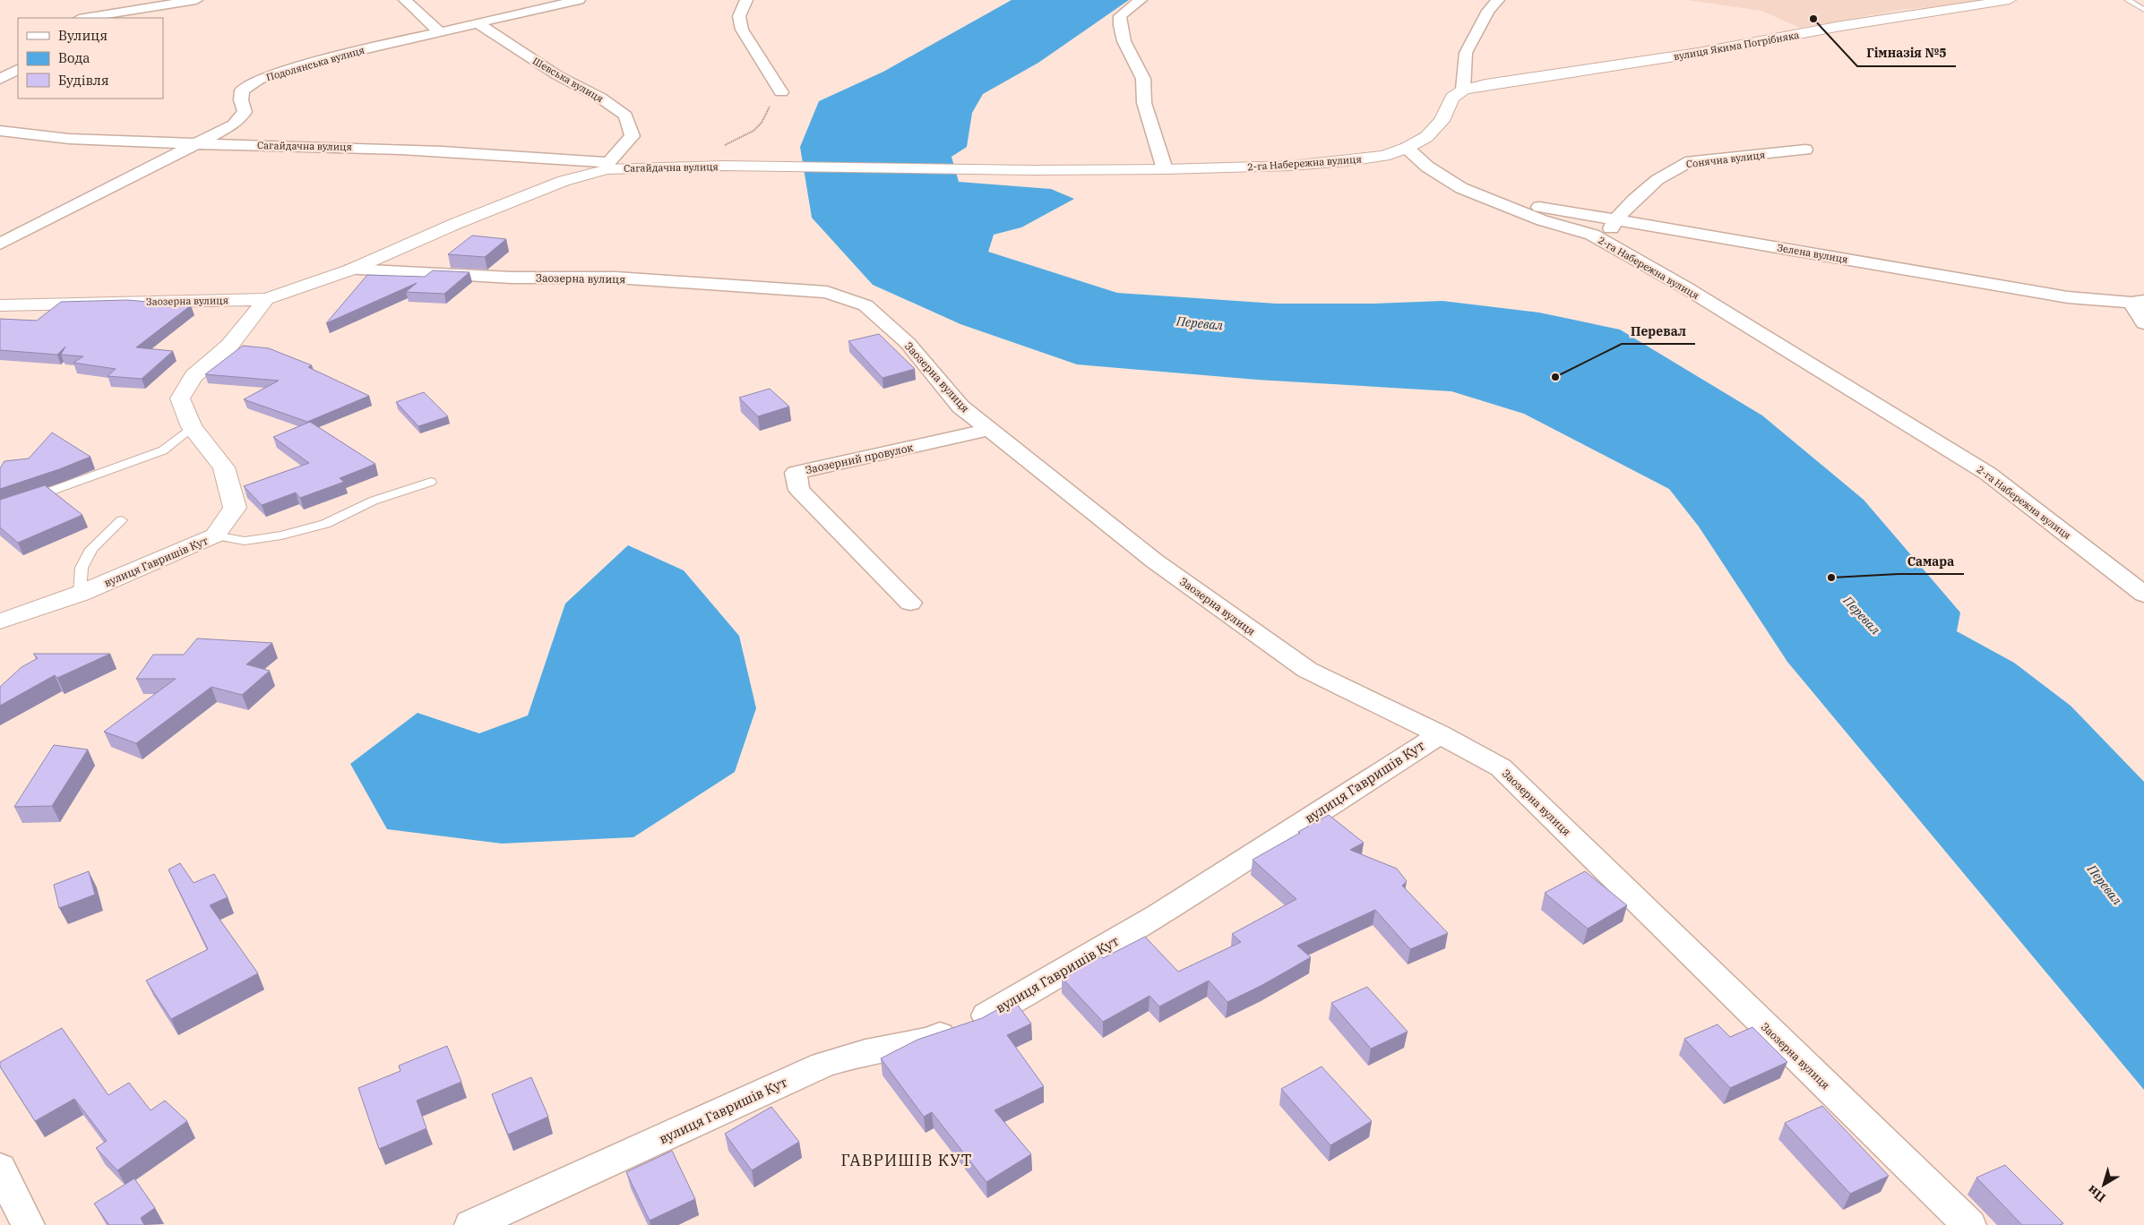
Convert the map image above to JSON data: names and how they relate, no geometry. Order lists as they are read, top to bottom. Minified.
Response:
{"streets":{"street":["вулиця Якима Погрібняка","Подолянська вулиця","Шевська вулиця","Сагайдачна вулиця","Сонячна вулиця","2-га Набережна вулиця","Зелена вулиця","Заозерна вулиця","Заозерний провулок","вулиця Гавришів Кут"]},"crossings":[["Подолянська вулиця","Шевська вулиця"],["Подолянська вулиця","Сагайдачна вулиця"],["Шевська вулиця","Сагайдачна вулиця"],["Сагайдачна вулиця","2-га Набережна вулиця"],["Сагайдачна вулиця","Заозерна вулиця"],["Сагайдачна вулиця","вулиця Гавришів Кут"],["Сонячна вулиця","2-га Набережна вулиця"],["Сонячна вулиця","Зелена вулиця"],["2-га Набережна вулиця","Зелена вулиця"],["Заозерна вулиця","Заозерний провулок"],["Заозерна вулиця","вулиця Гавришів Кут"]],"districts":["ГАВРИШІВ КУТ"],"water":["Перевал"],"places":["Гімназія №5","Перевал","Самара"],"legend":["Вулиця","Вода","Будівля"],"north":"bottom left"}
